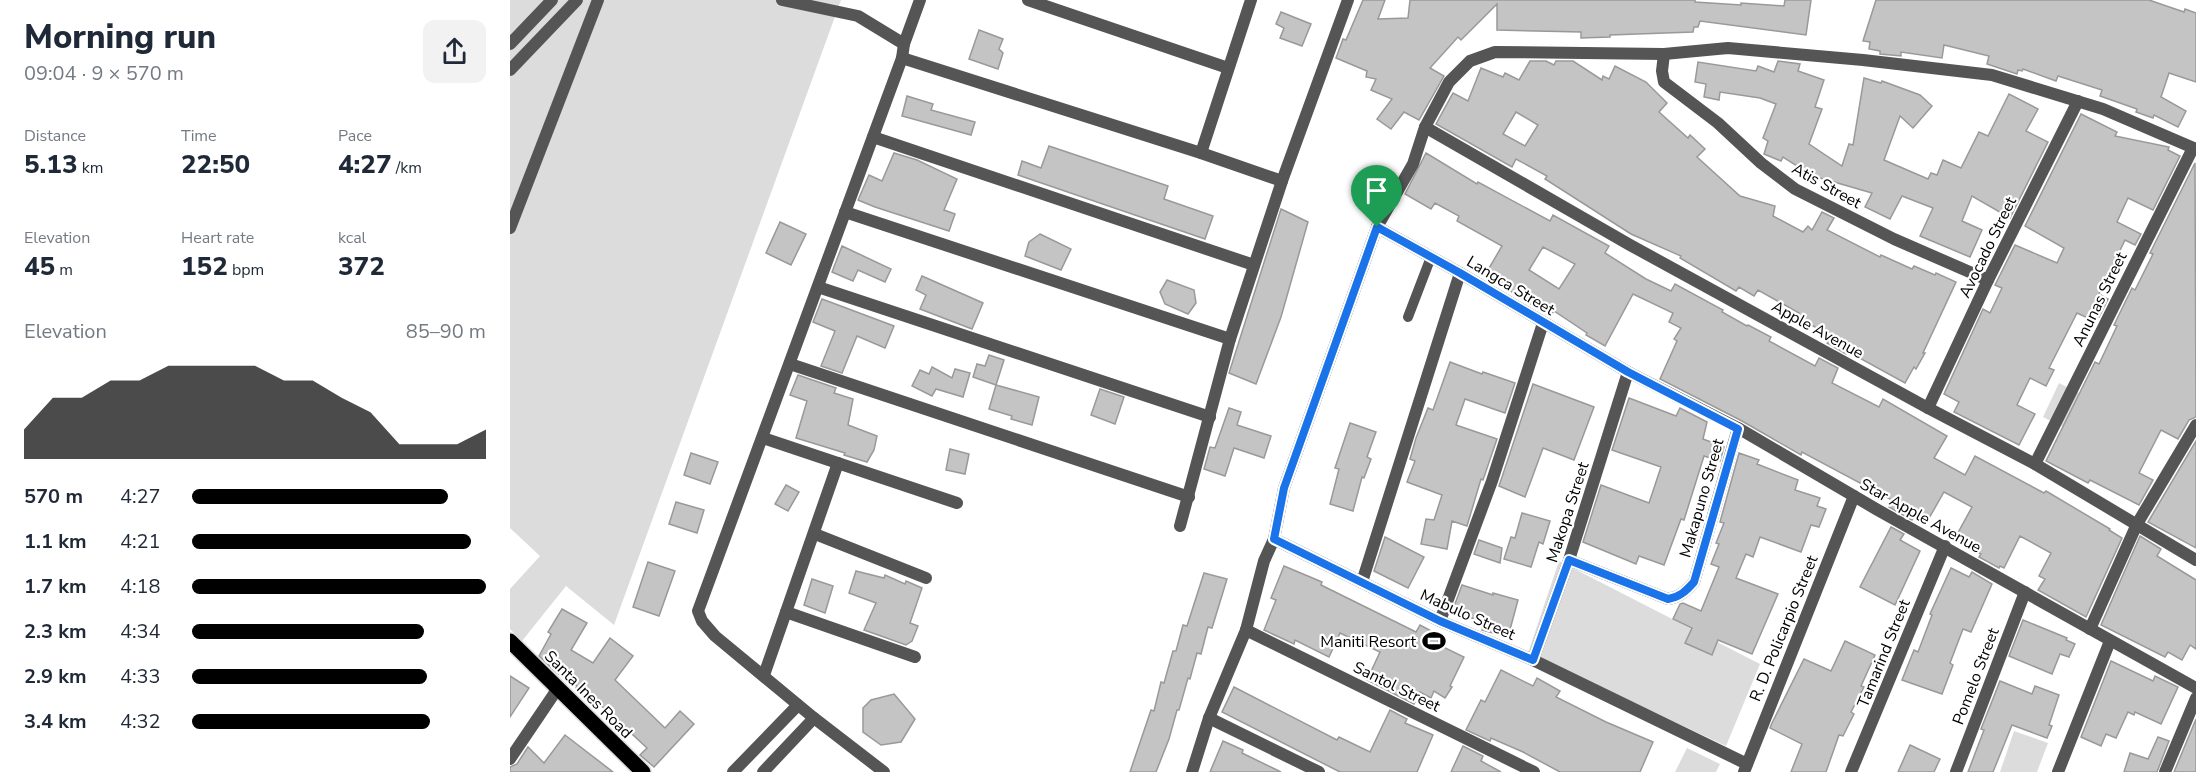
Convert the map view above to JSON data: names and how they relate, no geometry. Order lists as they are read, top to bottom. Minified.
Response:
{"streets":{"main road":["Santa Ines Road"],"street":["Atis Street","Avocado Street","Langca Street","Anunas Street","Apple Avenue","Makapuno Street","Makopa Street","Star Apple Avenue","Mabulo Street","R. D. Policarpio Street","Tamarind Street","Pomelo Street","Santol Street"]},"crossings":[["Atis Street","Avocado Street"],["Avocado Street","Apple Avenue"],["Langca Street","Makopa Street"],["Langca Street","Star Apple Avenue"],["Anunas Street","Apple Avenue"],["Makapuno Street","Makopa Street"],["Makapuno Street","Star Apple Avenue"],["Makopa Street","Star Apple Avenue"],["Makopa Street","Mabulo Street"],["Star Apple Avenue","R. D. Policarpio Street"],["Star Apple Avenue","Tamarind Street"],["Star Apple Avenue","Pomelo Street"],["Mabulo Street","R. D. Policarpio Street"]],"places":{"sports":["Maniti Resort"]},"page":{"heading":["Morning run","09:04 · 9 × 570 m"],"stats":[["Distance","5.13 km"],["Time","22:50"],["Pace","4:27 /km"],["Elevation","45 m"],["Heart rate","152 bpm"],["kcal","372"]],"chart":["Elevation","85–90 m"],"list":[{"name":"570 m","note":"4:27"},{"name":"1.1 km","note":"4:21"},{"name":"1.7 km","note":"4:18"},{"name":"2.3 km","note":"4:34"},{"name":"2.9 km","note":"4:33"},{"name":"3.4 km","note":"4:32"}]}}
